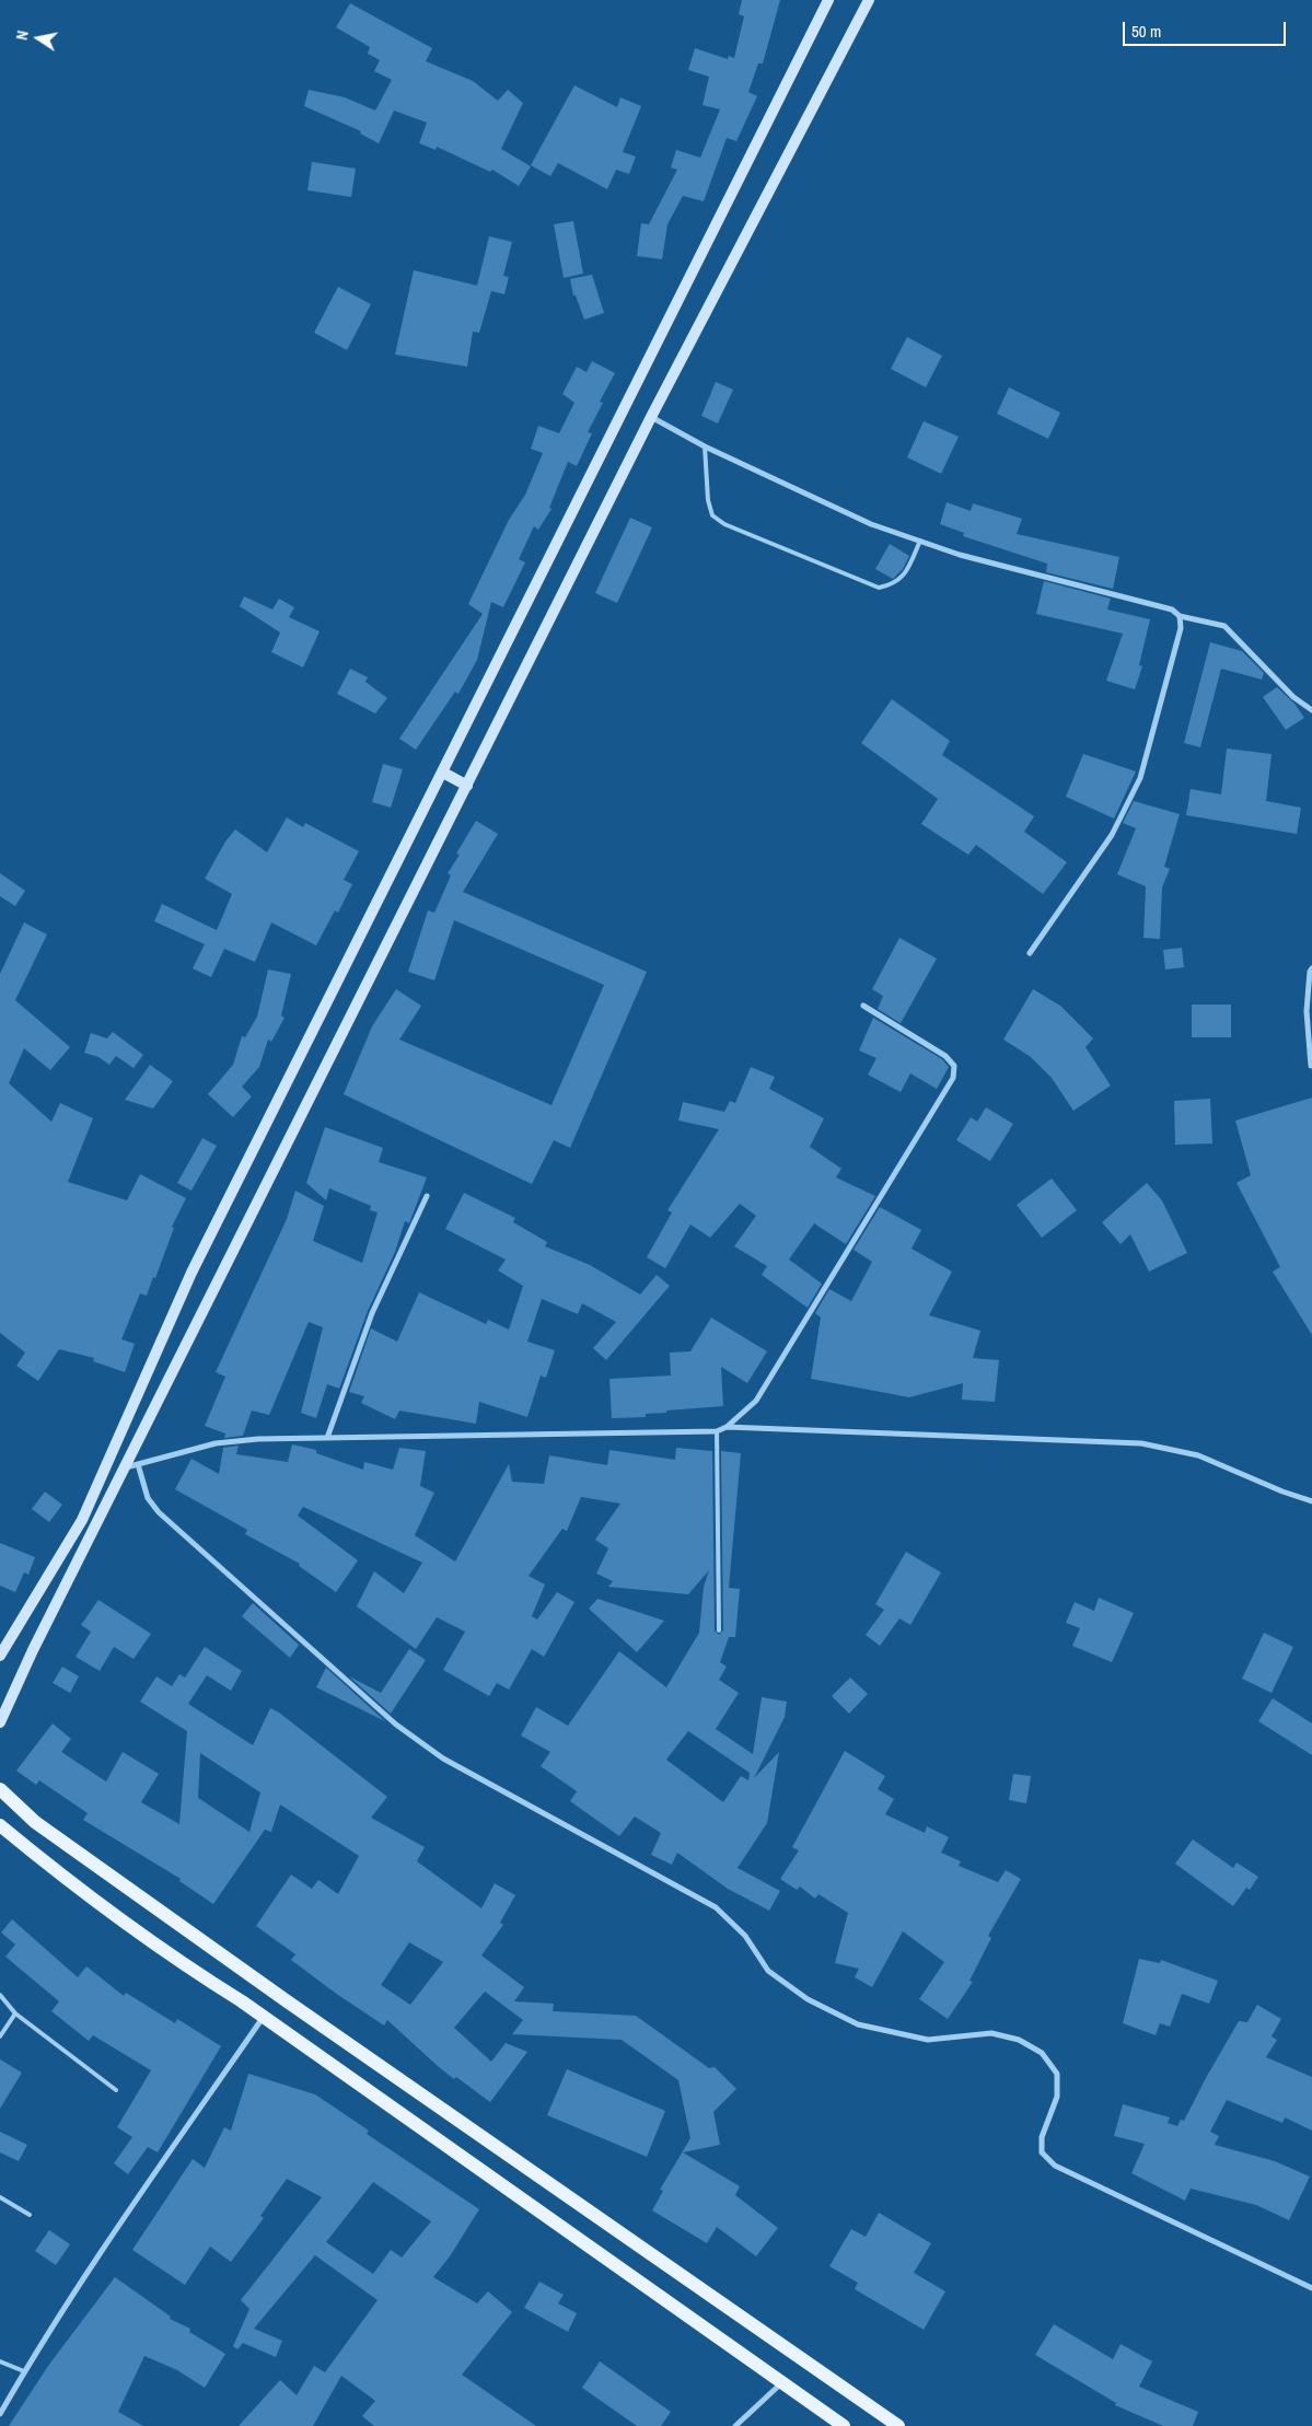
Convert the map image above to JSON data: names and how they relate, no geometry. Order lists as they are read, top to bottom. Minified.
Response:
{"scale_bar":"50 m","north":"left"}
